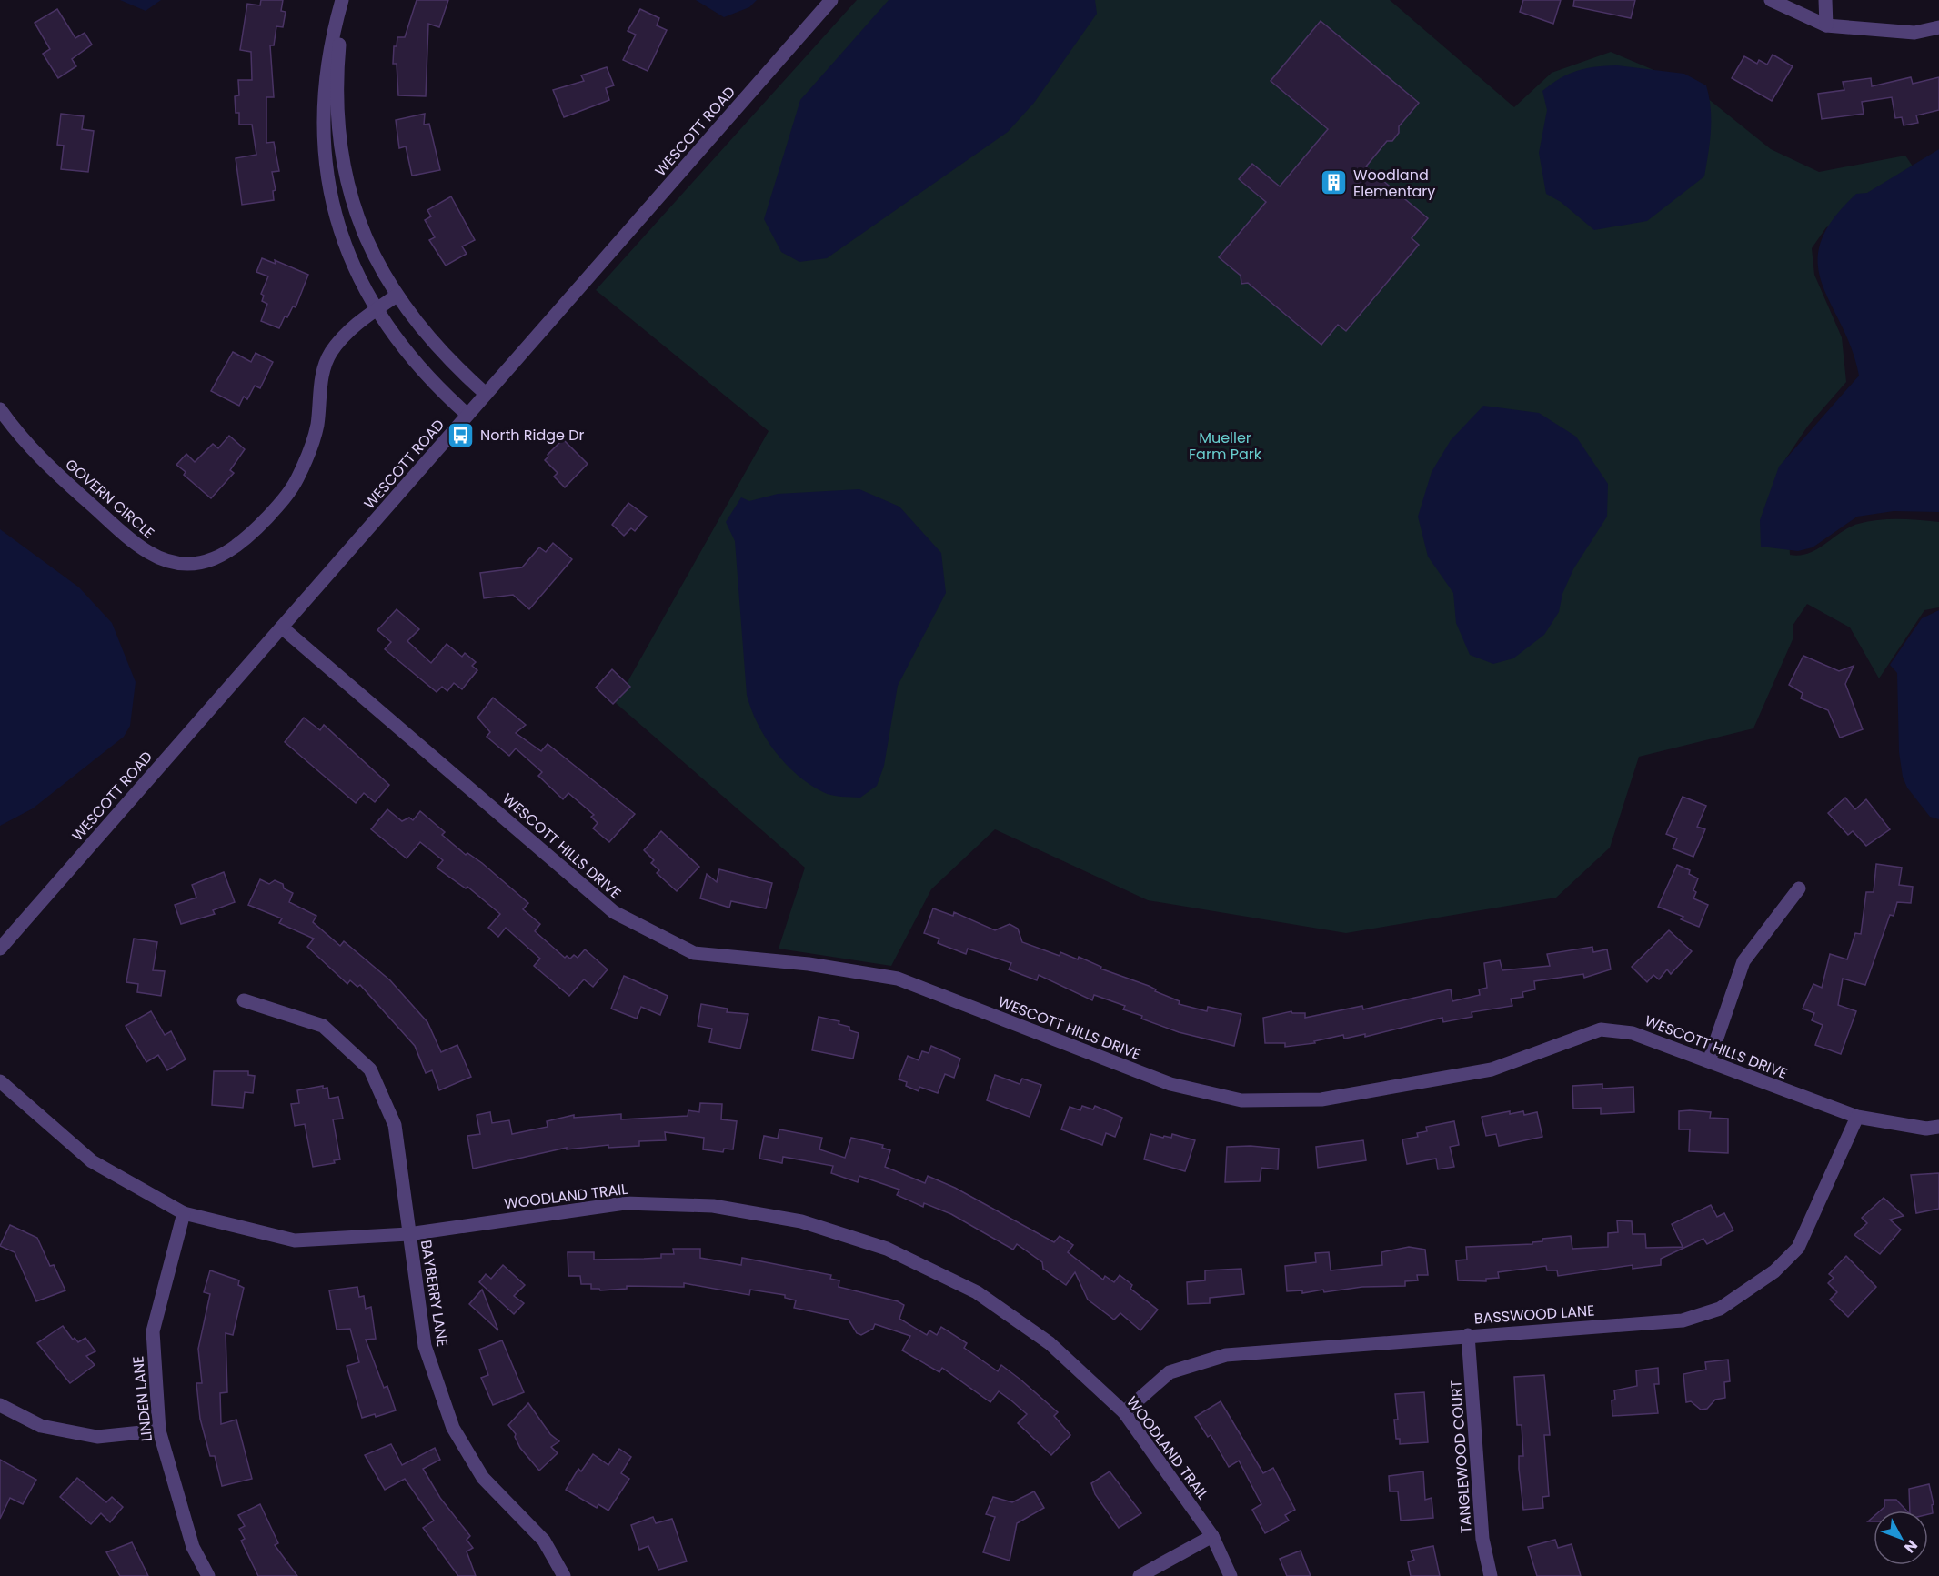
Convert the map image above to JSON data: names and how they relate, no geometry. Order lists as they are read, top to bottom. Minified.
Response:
{"streets":{"street":["WESCOTT ROAD","GOVERN CIRCLE","WESCOTT HILLS DRIVE","WOODLAND TRAIL","BAYBERRY LANE","BASSWOOD LANE","LINDEN LANE","TANGLEWOOD COURT"]},"crossings":[["WESCOTT ROAD","WESCOTT HILLS DRIVE"],["WESCOTT HILLS DRIVE","BASSWOOD LANE"],["WOODLAND TRAIL","BAYBERRY LANE"],["WOODLAND TRAIL","BASSWOOD LANE"],["WOODLAND TRAIL","LINDEN LANE"],["BASSWOOD LANE","TANGLEWOOD COURT"]],"parks":["Mueller Farm Park"],"places":{"building":["Woodland Elementary"],"bus stop":["North Ridge Dr"]},"north":"bottom right"}
